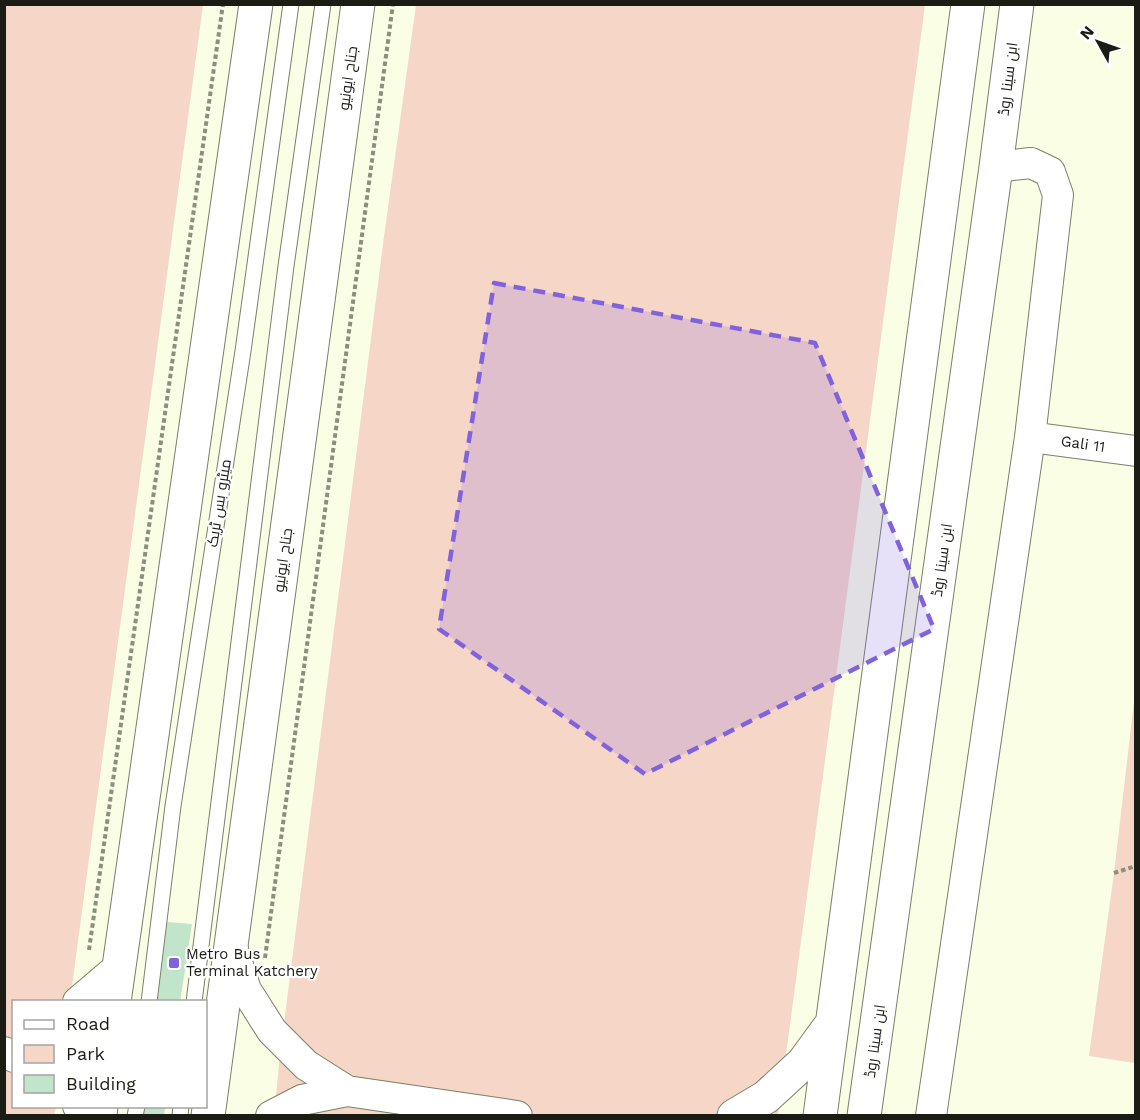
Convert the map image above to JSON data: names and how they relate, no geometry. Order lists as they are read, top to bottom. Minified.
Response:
{"streets":{"main road":["جناح ایونیو","ابن سینا روڈ"],"street":["Gali 11"],"lane":["میٹرو بس ٹریک"]},"places":{"transit":["Metro Bus Terminal Katchery"]},"legend":["Road","Park","Building"],"north":"top left"}
